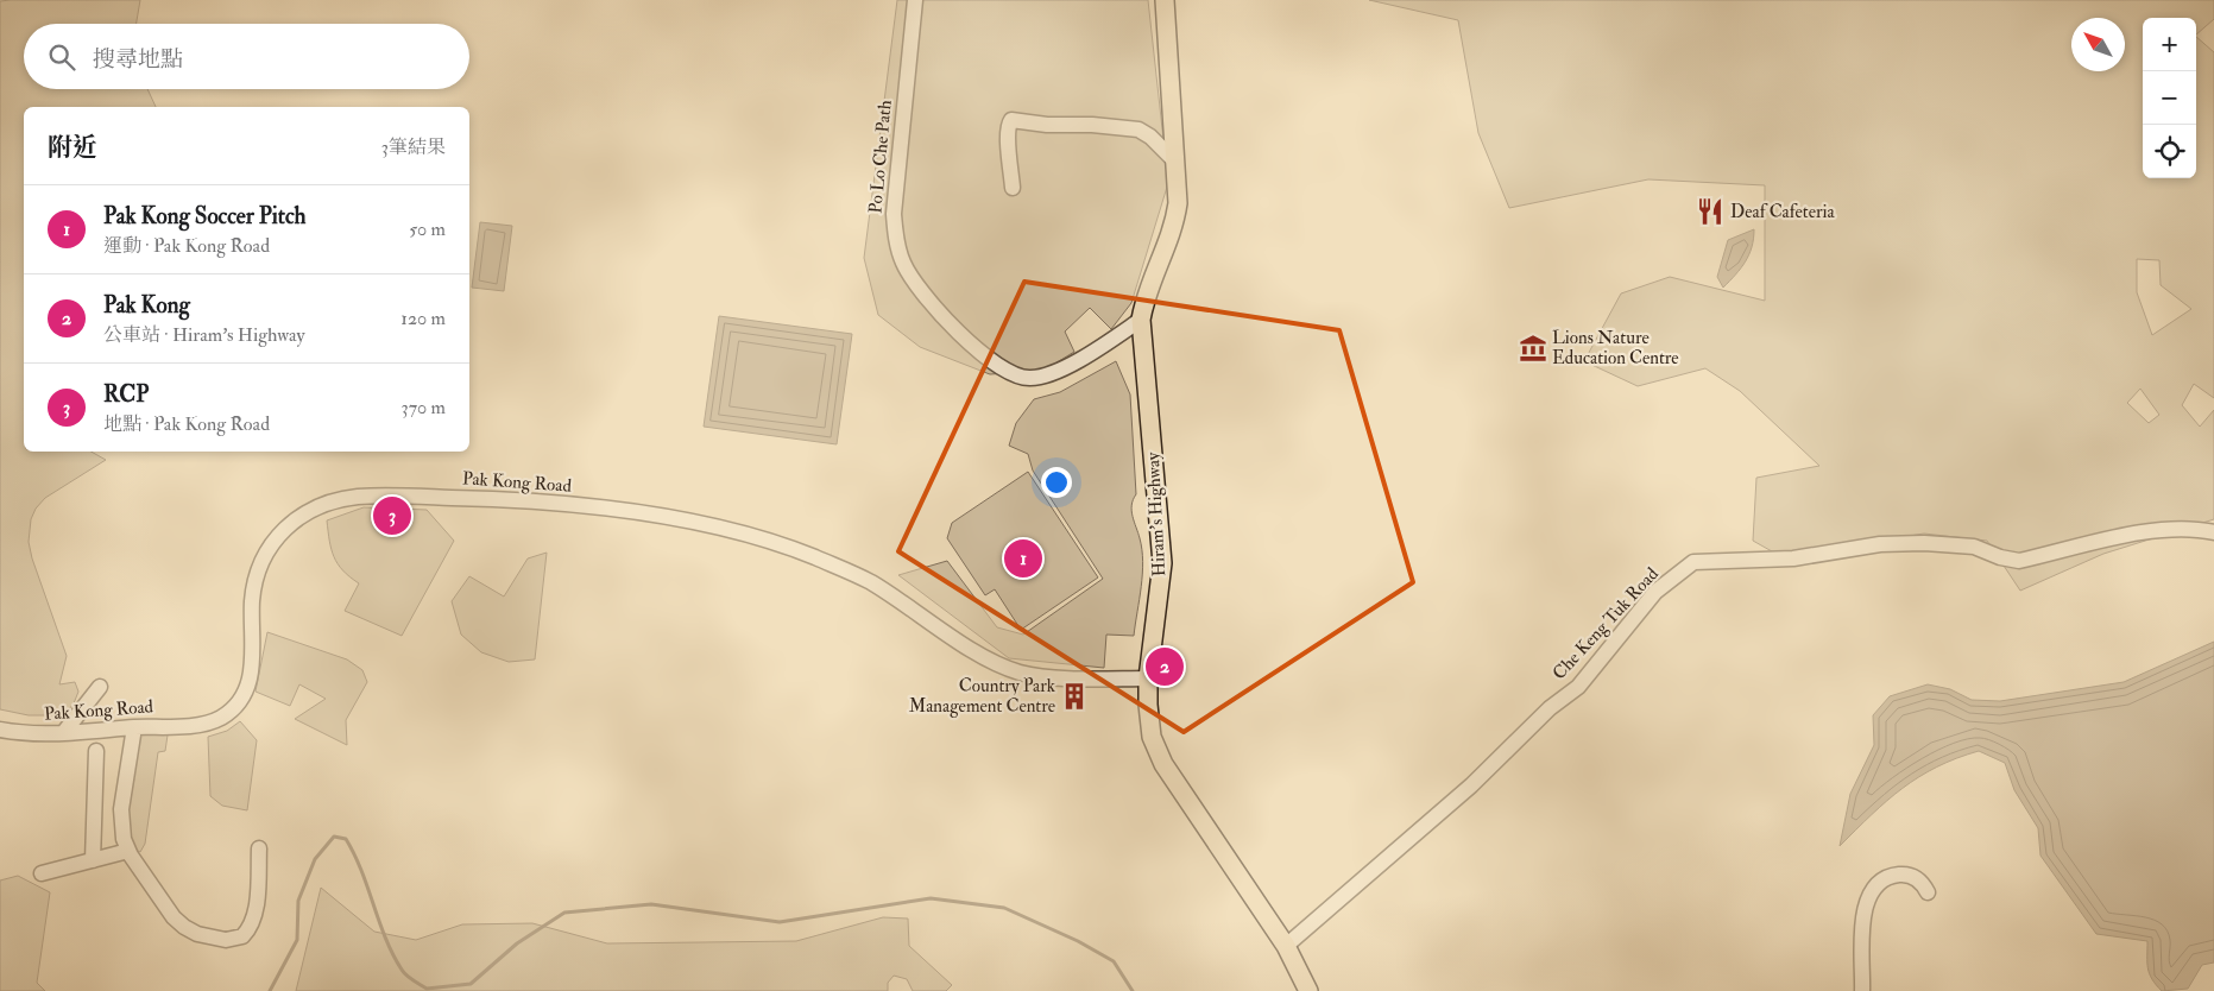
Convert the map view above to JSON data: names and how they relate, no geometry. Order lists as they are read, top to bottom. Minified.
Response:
{"streets":{"main road":["Hiram's Highway"],"street":["Po Lo Che Path","Pak Kong Road","Che Keng Tuk Road"]},"crossings":[["Po Lo Che Path","Hiram's Highway"],["Pak Kong Road","Hiram's Highway"],["Hiram's Highway","Che Keng Tuk Road"]],"places":{"restaurant":["Deaf Cafeteria"],"museum":["Lions Nature Education Centre"],"building":["Country Park Management Centre"]},"north":"top left","page":{"map_buttons":["+","−"],"search":"搜尋地點","heading":["附近","3筆結果"],"list":[{"mark":"1","name":"Pak Kong Soccer Pitch","note":"運動 · Pak Kong Road","value":"50 m"},{"mark":"2","name":"Pak Kong","note":"公車站 · Hiram's Highway","value":"120 m"},{"mark":"3","name":"RCP","note":"地點 · Pak Kong Road","value":"370 m"}],"pins":["3","1","2"]}}
